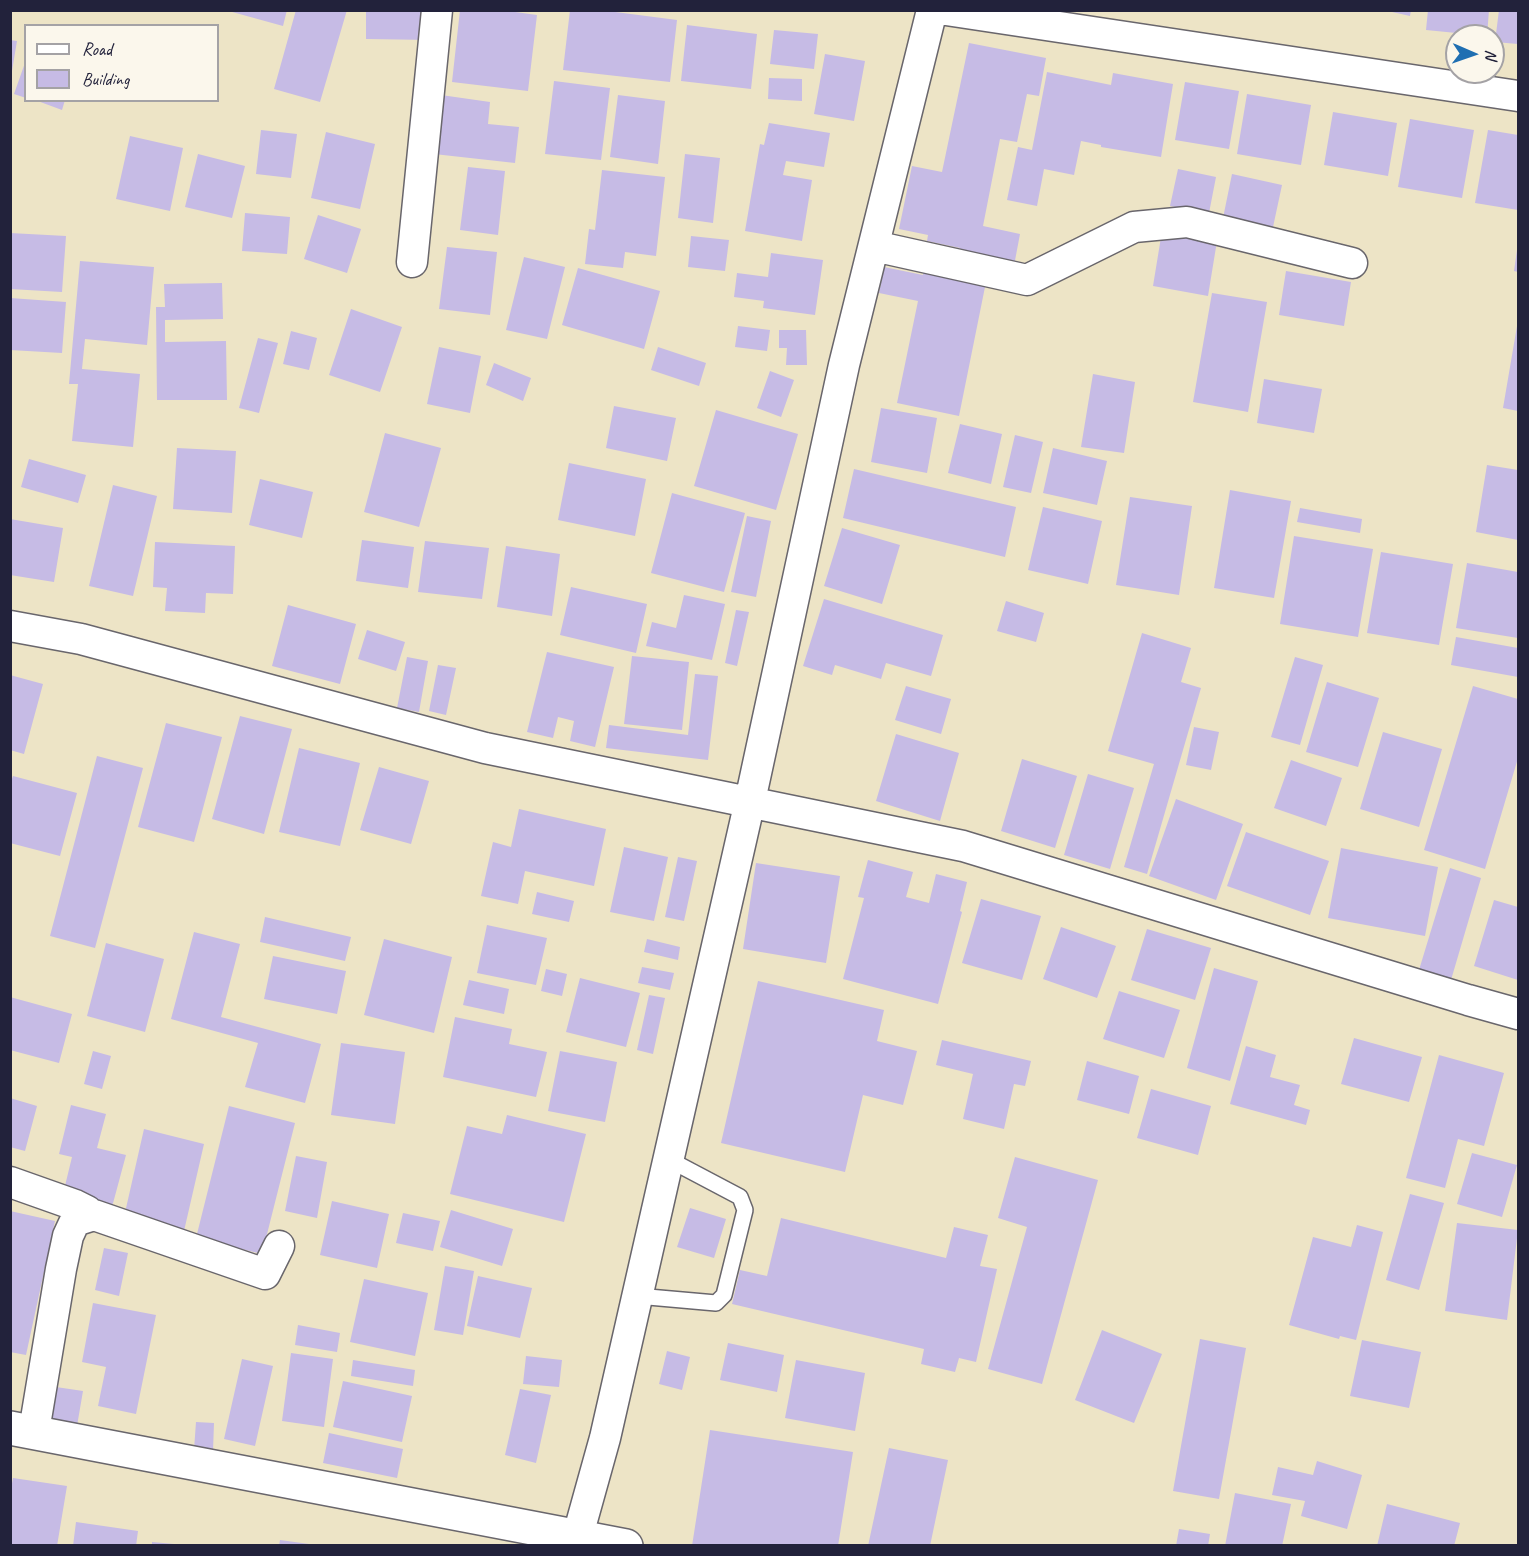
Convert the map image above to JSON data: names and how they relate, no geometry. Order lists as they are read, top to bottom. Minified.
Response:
{"legend":["Road","Building"],"north":"right"}
